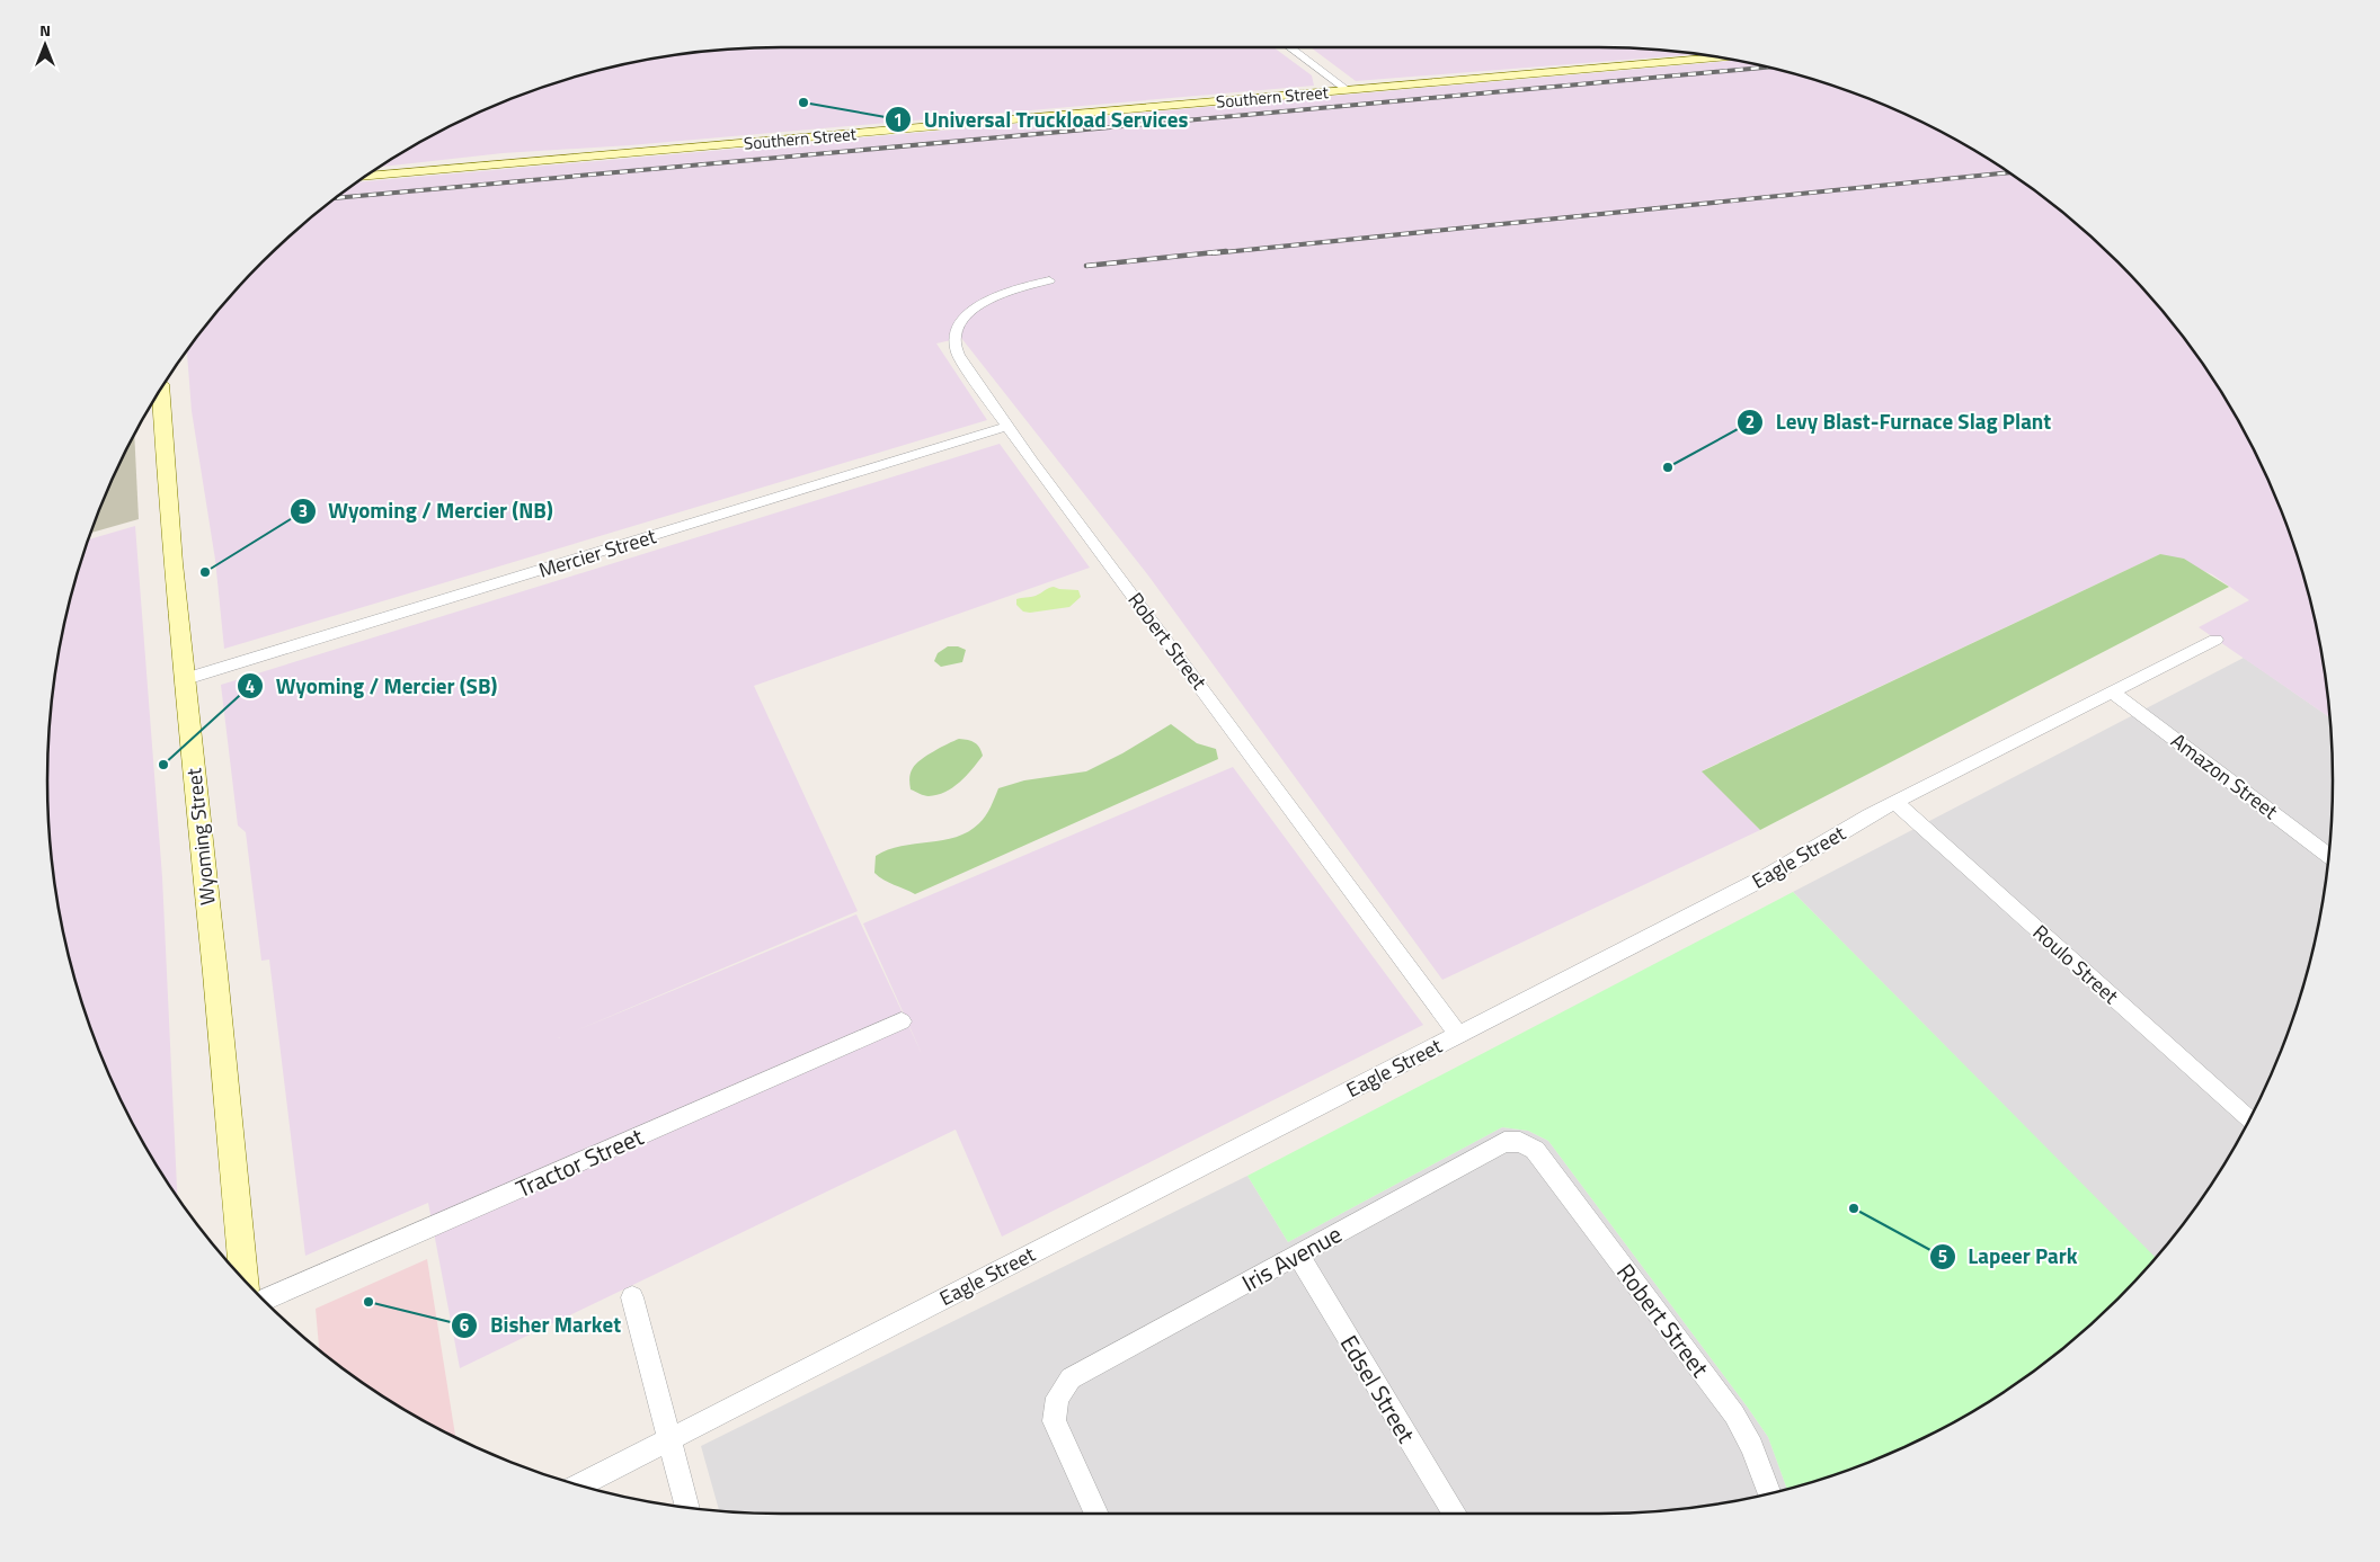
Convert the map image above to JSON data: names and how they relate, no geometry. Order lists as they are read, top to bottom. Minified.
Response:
{"streets":{"street":["Southern Street","Mercier Street","Robert Street","Amazon Street","Wyoming Street","Eagle Street","Roulo Street","Tractor Street","Iris Avenue","Edsel Street"]},"crossings":[["Mercier Street","Robert Street"],["Mercier Street","Wyoming Street"],["Robert Street","Eagle Street"],["Robert Street","Iris Avenue"],["Amazon Street","Eagle Street"],["Eagle Street","Roulo Street"],["Iris Avenue","Edsel Street"]],"places":["Universal Truckload Services","Levy Blast-Furnace Slag Plant","Wyoming / Mercier (NB)","Wyoming / Mercier (SB)","Lapeer Park","Bisher Market"],"north":"top"}
